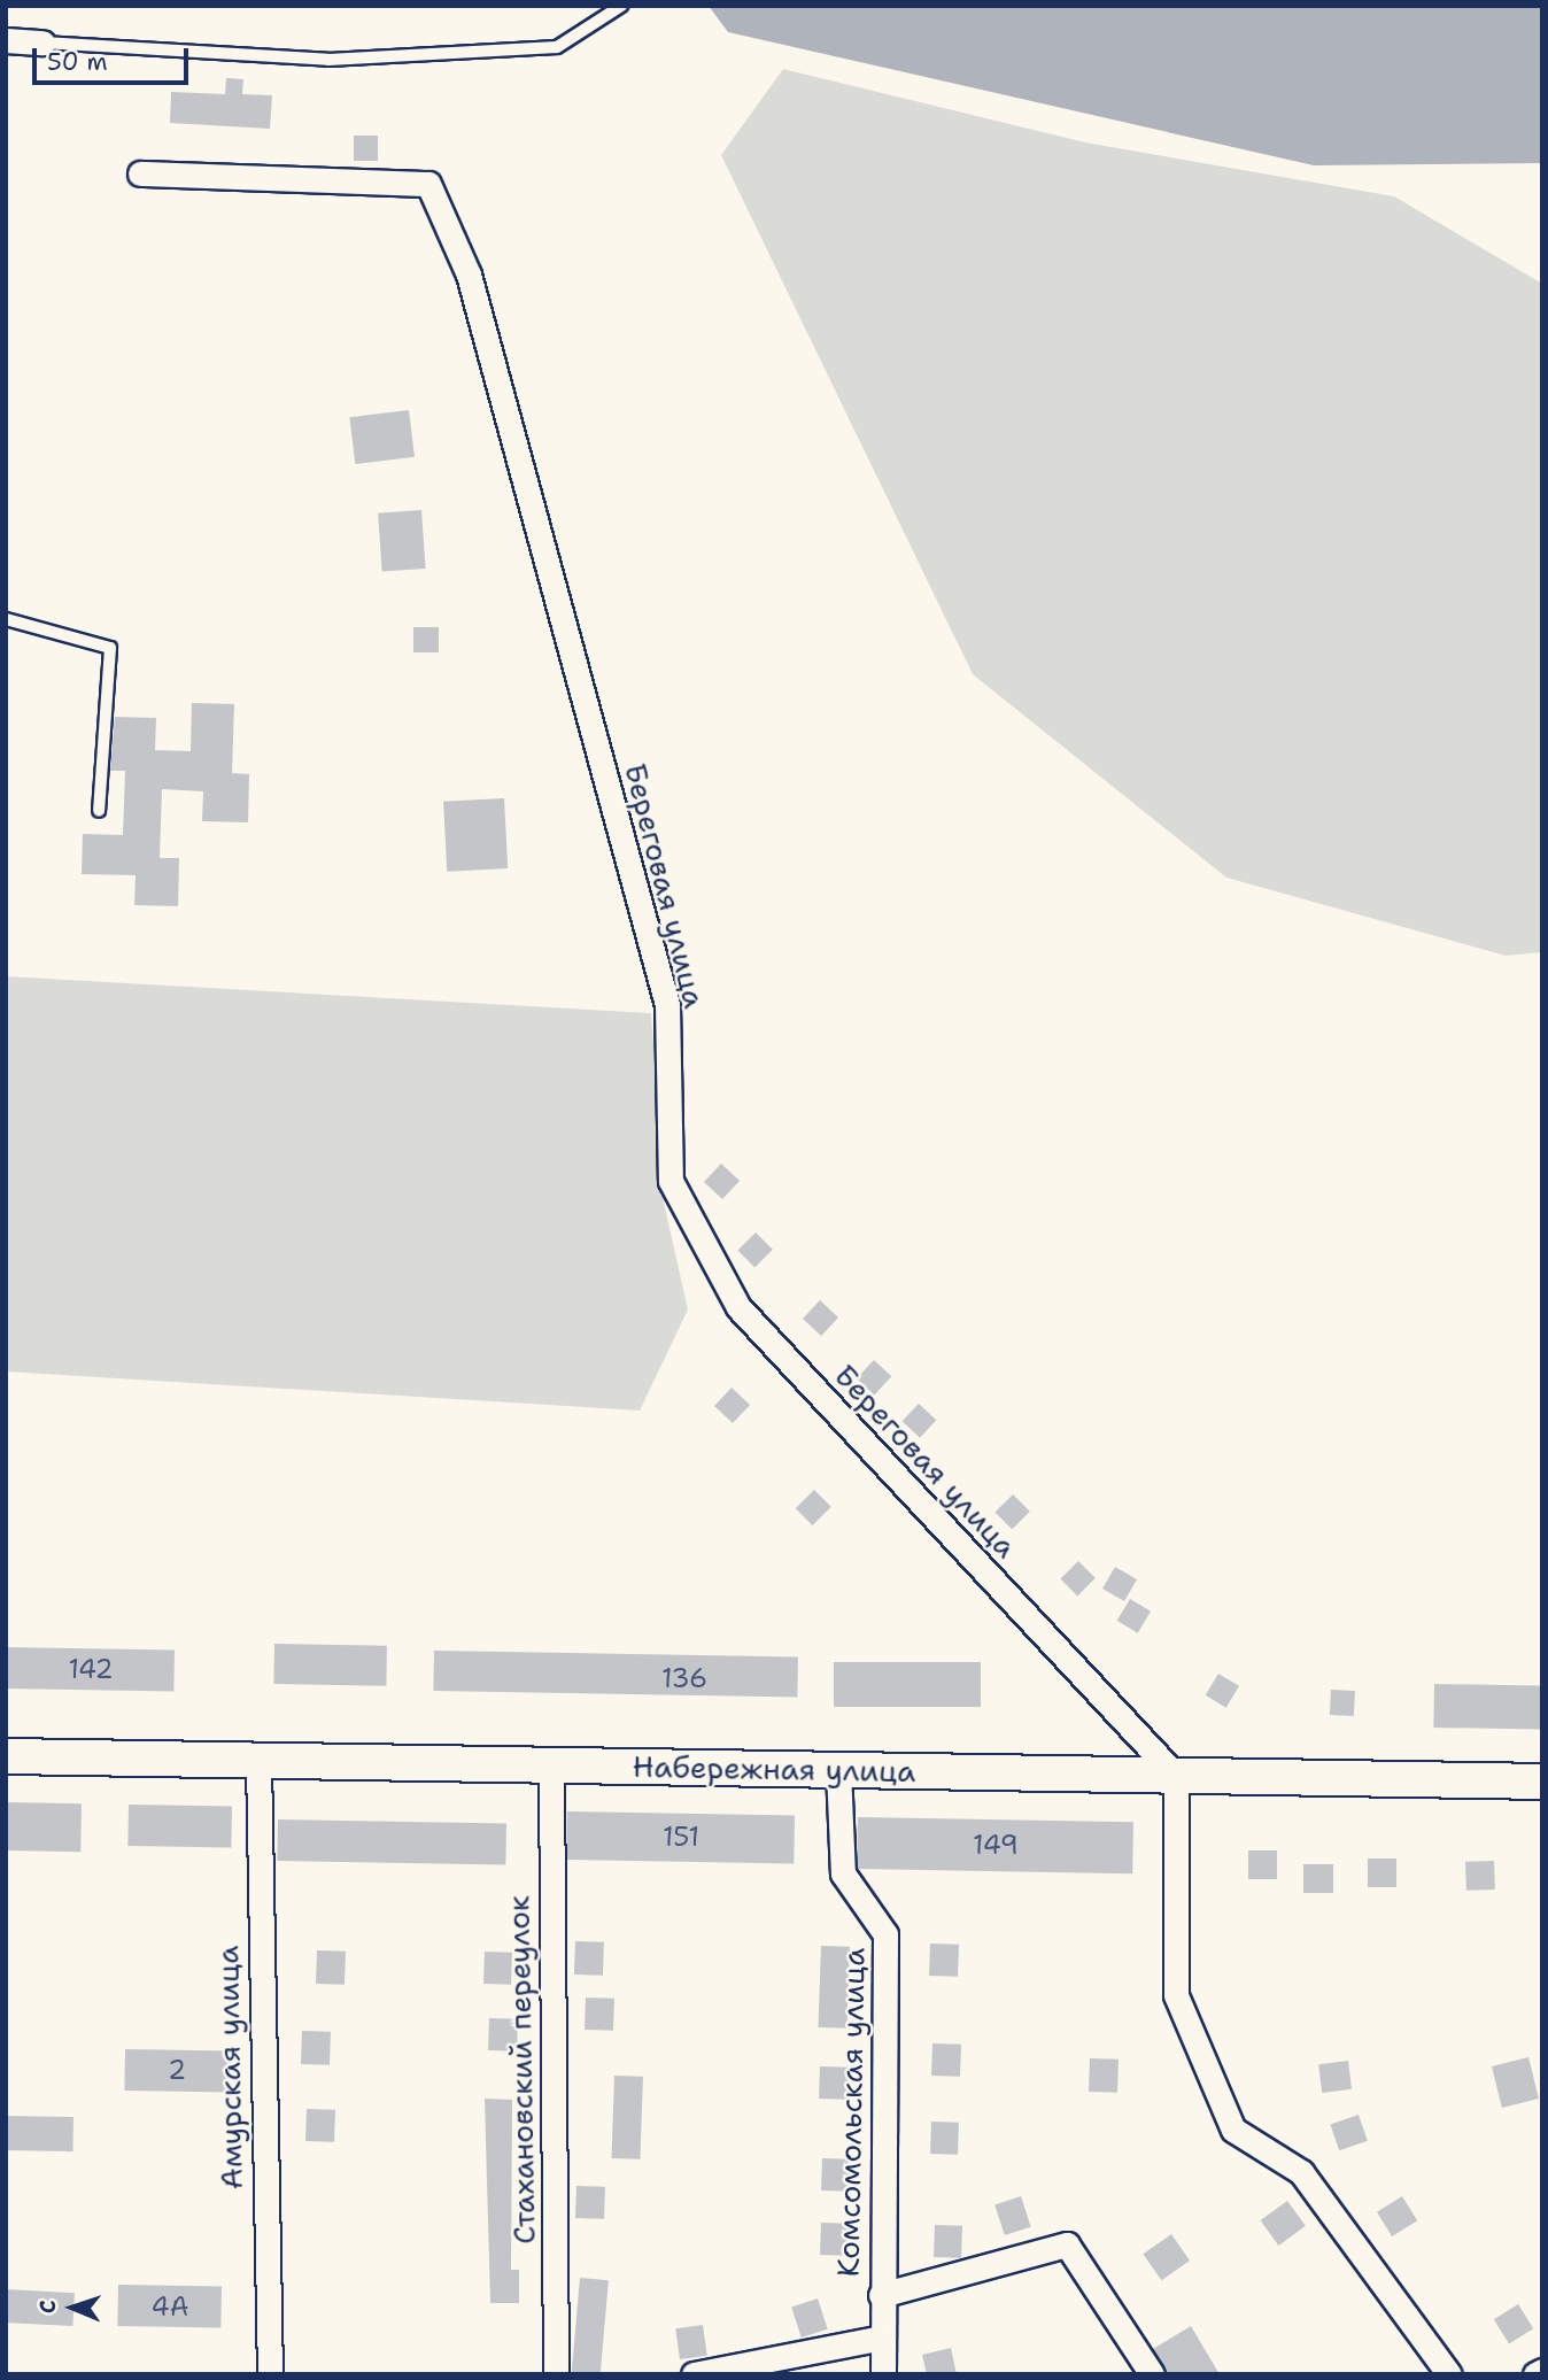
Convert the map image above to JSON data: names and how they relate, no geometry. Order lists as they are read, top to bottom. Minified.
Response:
{"streets":{"street":["Береговая улица","Набережная улица","Амурская улица","Стахановский переулок","Комсомольская улица"]},"crossings":[["Береговая улица","Набережная улица"],["Набережная улица","Амурская улица"],["Набережная улица","Стахановский переулок"],["Набережная улица","Комсомольская улица"]],"house_numbers":["142","136","151","149","2","4А"],"scale_bar":"50 m","north":"left"}
